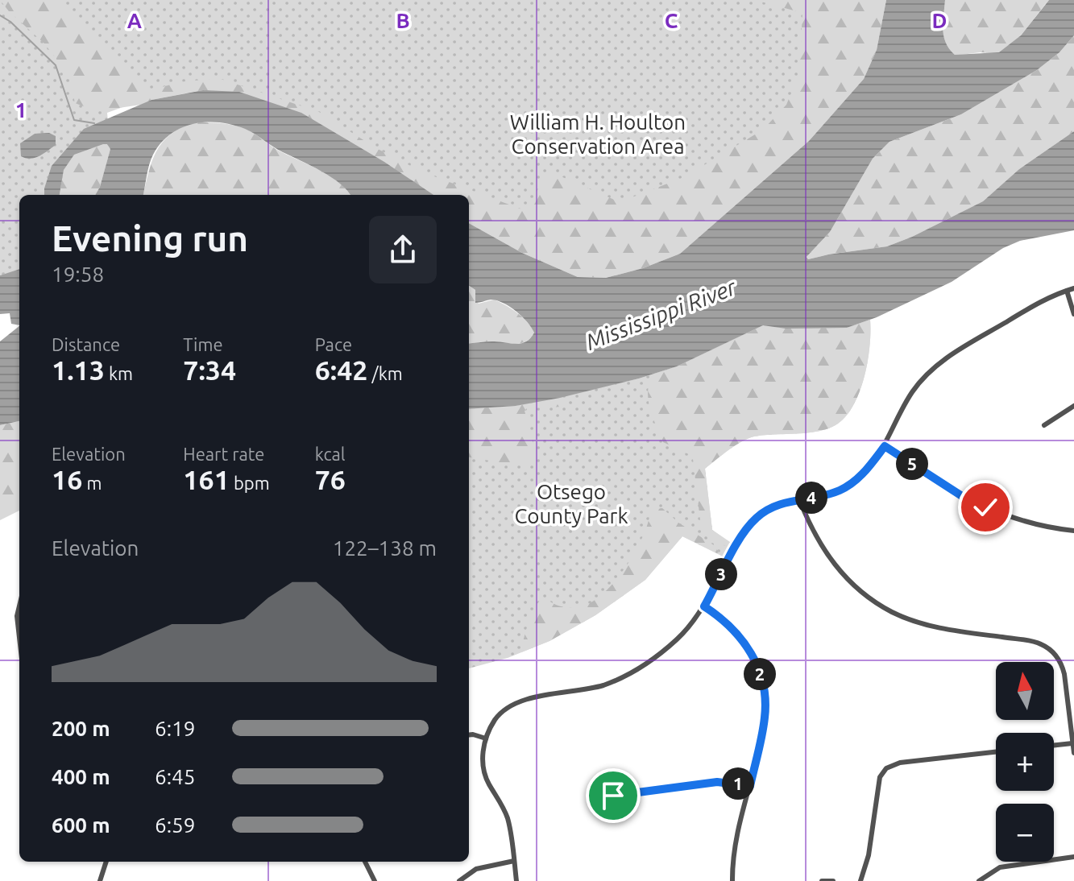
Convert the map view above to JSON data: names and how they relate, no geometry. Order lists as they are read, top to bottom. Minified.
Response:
{"water":["Mississippi River"],"parks":["William H. Houlton Conservation Area","Otsego County Park"],"north":"top","page":{"heading":["Evening run","19:58"],"stats":[["Distance","1.13 km"],["Time","7:34"],["Pace","6:42 /km"],["Elevation","16 m"],["Heart rate","161 bpm"],["kcal","76"]],"pins":["5","4","3","2","1"],"chart":["Elevation","122–138 m"],"map_buttons":["+","−"],"list":[{"name":"200 m","note":"6:19"},{"name":"400 m","note":"6:45"},{"name":"600 m","note":"6:59"}]},"grid":{"columns":["A","B","C","D"],"rows":["1"]}}
